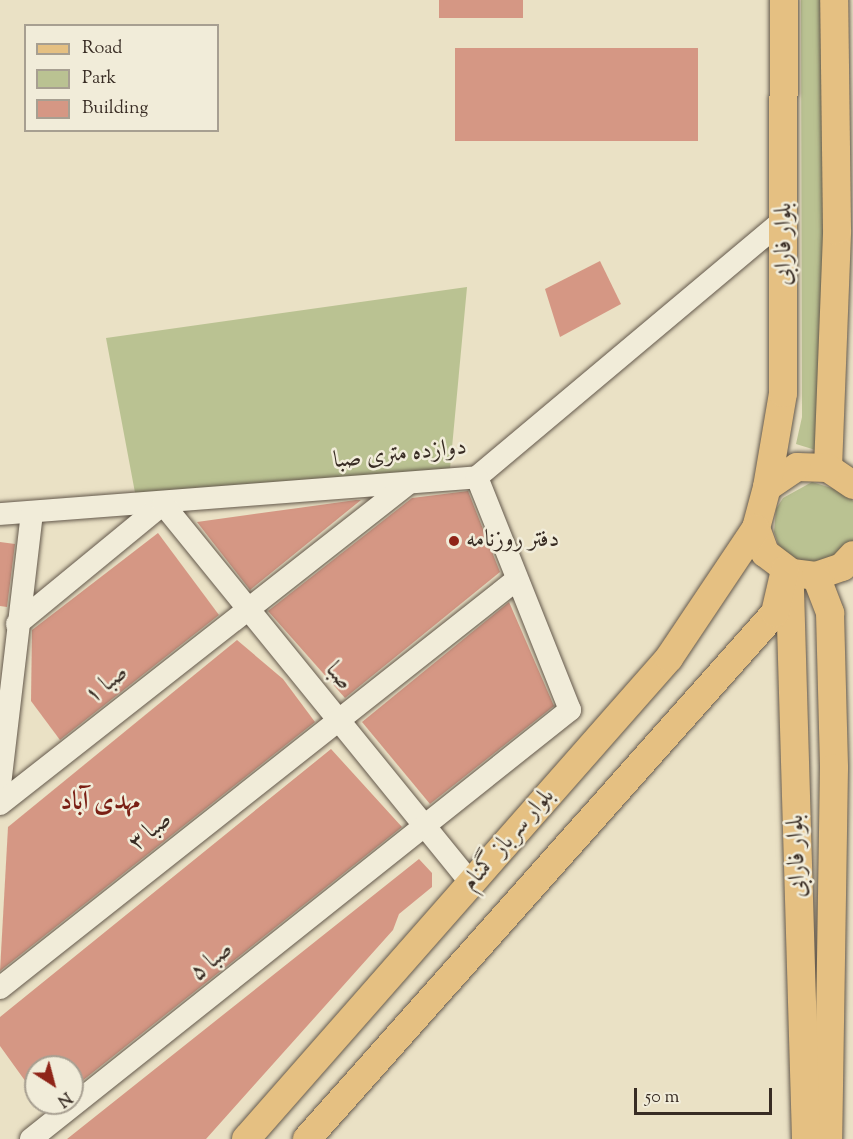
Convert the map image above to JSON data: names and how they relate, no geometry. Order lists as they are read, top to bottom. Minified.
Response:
{"streets":{"main road":["بلوار فارابی","بلوار سرباز گمنام"],"street":["دوازده متری صبا","صبا","صبا ۱","صبا ۳","صبا ۵"]},"crossings":[["بلوار فارابی","دوازده متری صبا"],["بلوار فارابی","بلوار سرباز گمنام"],["دوازده متری صبا","صبا"],["دوازده متری صبا","صبا ۱"],["صبا","صبا ۱"],["صبا","صبا ۳"],["صبا","بلوار سرباز گمنام"],["صبا","صبا ۵"],["صبا ۳","صبا ۵"]],"districts":["مهدی آباد"],"places":["دفتر روزنامه"],"legend":["Road","Park","Building"],"scale_bar":"50 m","north":"bottom right"}
